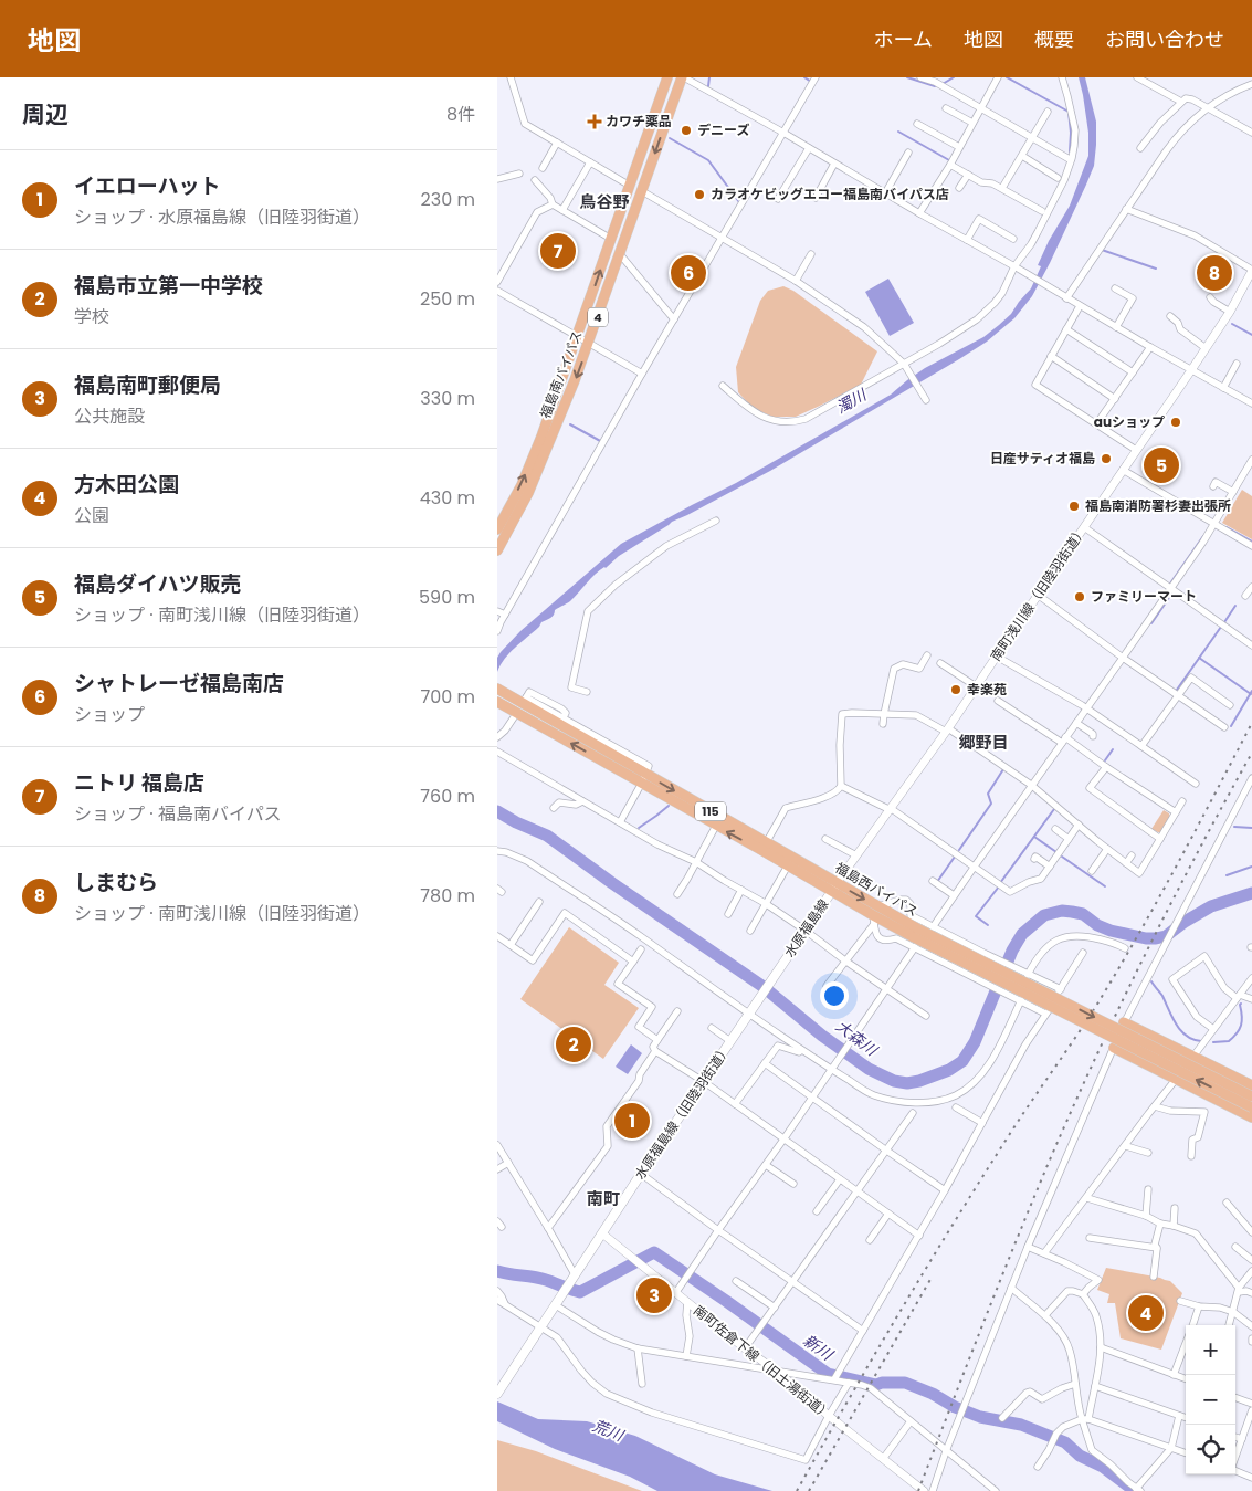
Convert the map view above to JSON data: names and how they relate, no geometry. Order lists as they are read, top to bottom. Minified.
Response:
{"streets":{"highway":["4","福島南バイパス","115","福島西バイパス"],"main road":["水原福島線","水原福島線（旧陸羽街道）"],"street":["南町浅川線（旧陸羽街道）","南町佐倉下線（旧土湯街道）"]},"crossings":[["南町浅川線（旧陸羽街道）","福島西バイパス"],["南町浅川線（旧陸羽街道）","水原福島線"],["福島西バイパス","水原福島線"],["水原福島線","水原福島線（旧陸羽街道）"],["水原福島線（旧陸羽街道）","南町佐倉下線（旧土湯街道）"]],"districts":["鳥谷野","郷野目","南町"],"water":["濁川","大森川","新川","荒川"],"places":{"health":["カワチ薬品"],"other":["デニーズ","カラオケビッグエコー福島南バイパス店","auショップ","日産サティオ福島","福島南消防署杉妻出張所","ファミリーマート","幸楽苑"]},"page":{"header":"地図","nav":["ホーム","地図","概要","お問い合わせ"],"heading":["周辺","8件"],"list":[{"mark":"1","name":"イエローハット","note":"ショップ · 水原福島線（旧陸羽街道）","value":"230 m"},{"mark":"2","name":"福島市立第一中学校","note":"学校","value":"250 m"},{"mark":"3","name":"福島南町郵便局","note":"公共施設","value":"330 m"},{"mark":"4","name":"方木田公園","note":"公園","value":"430 m"},{"mark":"5","name":"福島ダイハツ販売","note":"ショップ · 南町浅川線（旧陸羽街道）","value":"590 m"},{"mark":"6","name":"シャトレーゼ福島南店","note":"ショップ","value":"700 m"},{"mark":"7","name":"ニトリ 福島店","note":"ショップ · 福島南バイパス","value":"760 m"},{"mark":"8","name":"しまむら","note":"ショップ · 南町浅川線（旧陸羽街道）","value":"780 m"}],"pins":["7","6","8","5","2","1","3","4"],"map_buttons":["+","−"]}}
